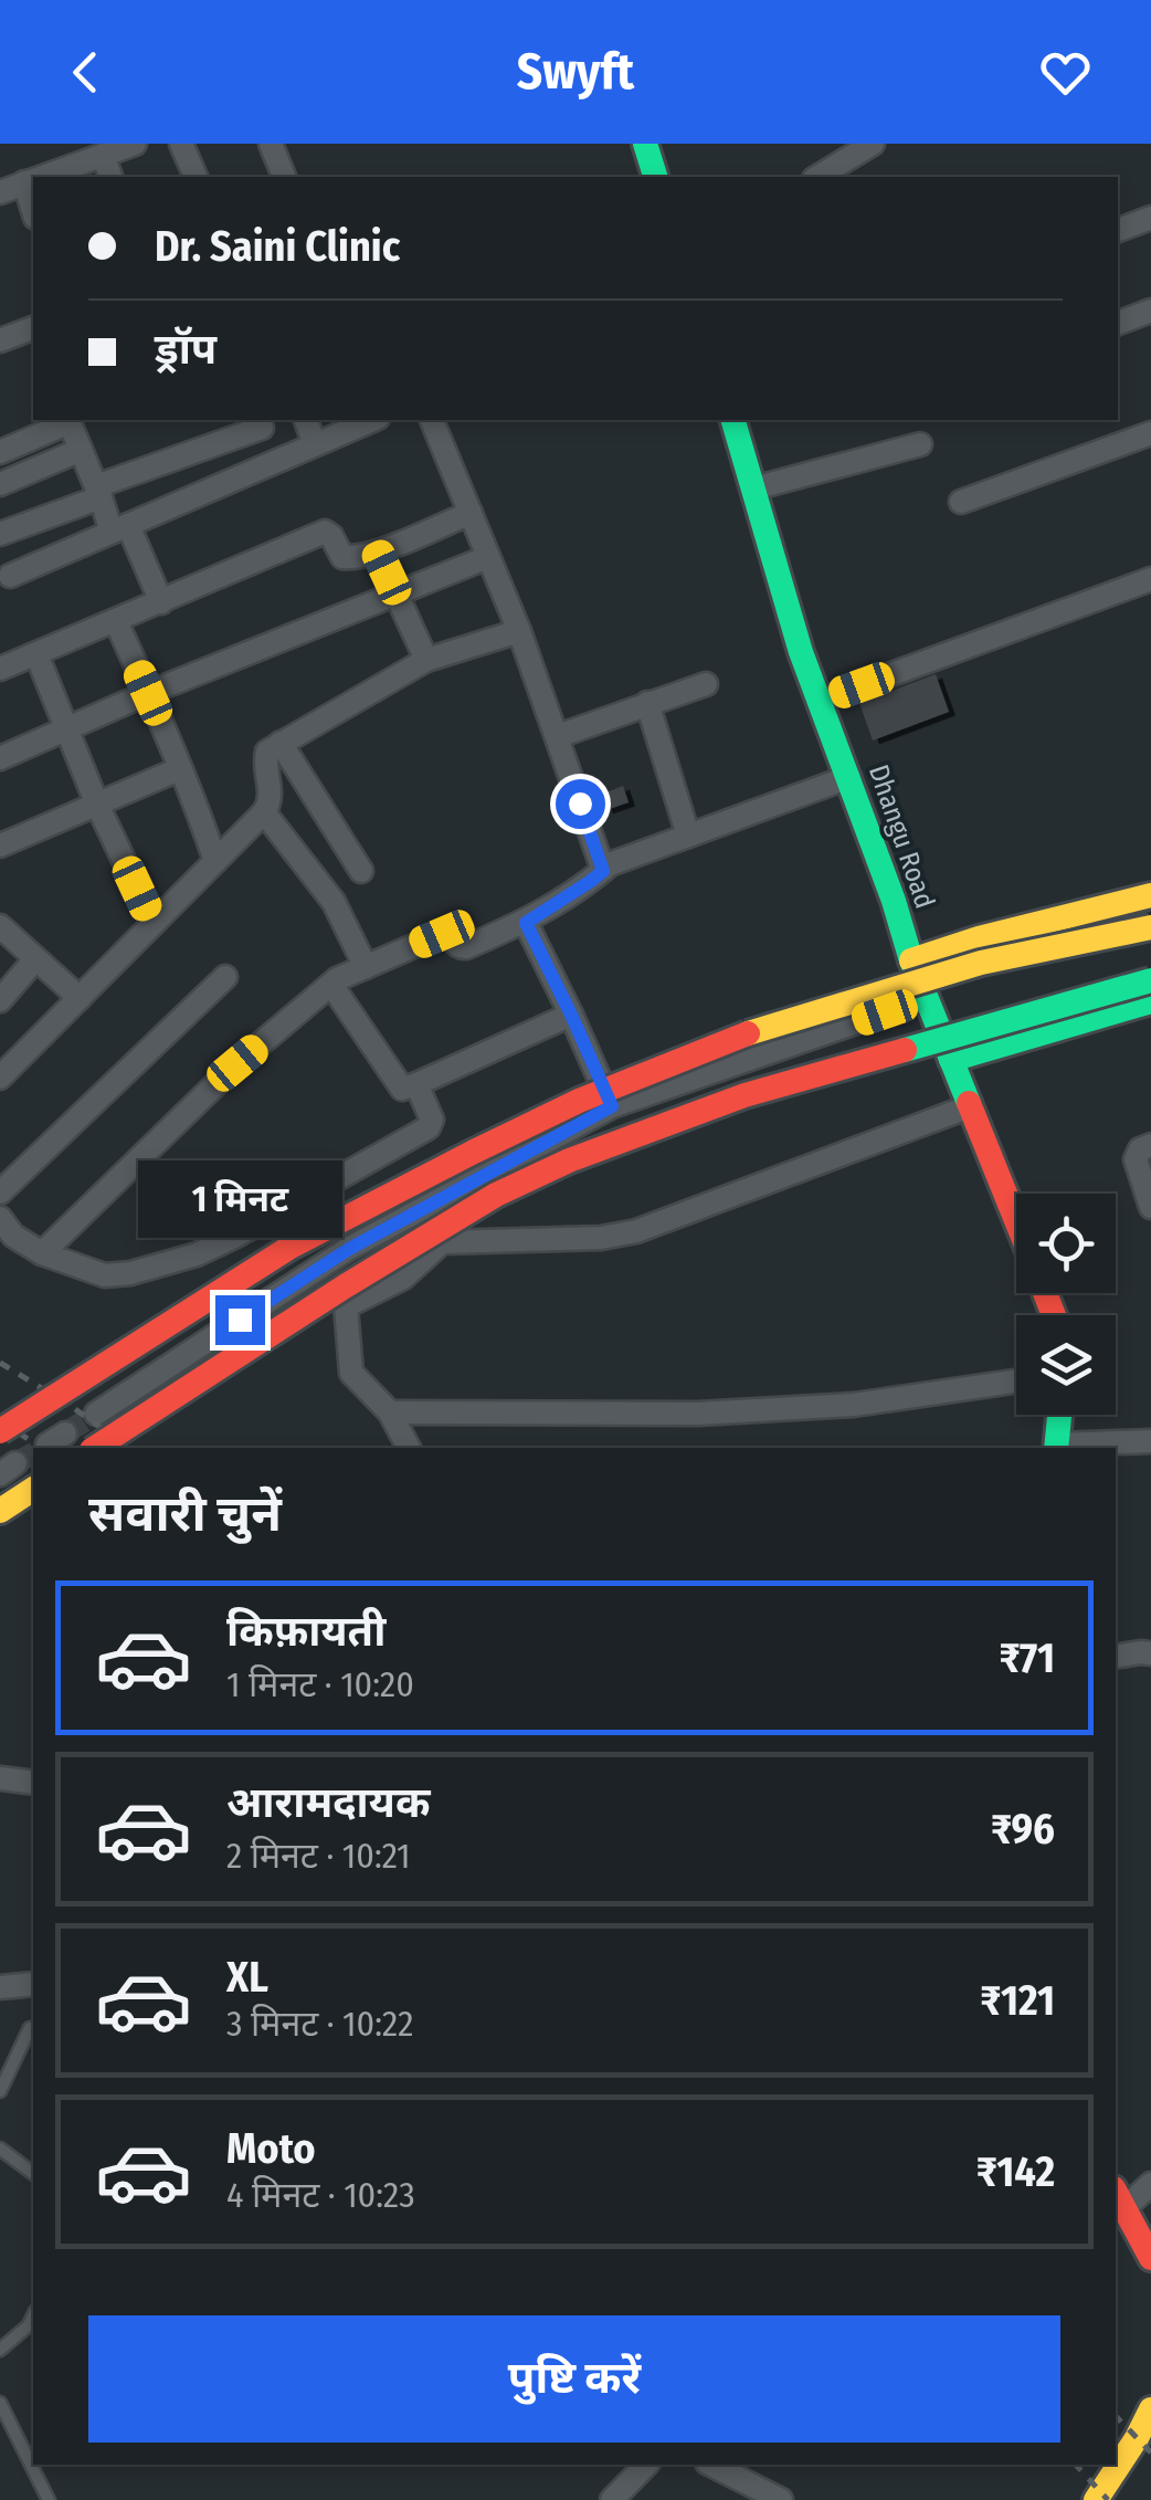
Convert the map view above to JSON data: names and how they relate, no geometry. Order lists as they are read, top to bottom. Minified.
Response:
{"streets":{"main road":["Dhangu Road"]},"page":{"header":"Swyft","banner":["Dr. Saini Clinic","ड्रॉप"],"bubble":"1 मिनट","heading":"सवारी चुनें","list":[{"name":"किफ़ायती","note":"1 मिनट · 10:20","value":"₹71"},{"name":"आरामदायक","note":"2 मिनट · 10:21","value":"₹96"},{"name":"XL","note":"3 मिनट · 10:22","value":"₹121"},{"name":"Moto","note":"4 मिनट · 10:23","value":"₹142"}],"buttons":"पुष्टि करें"}}
